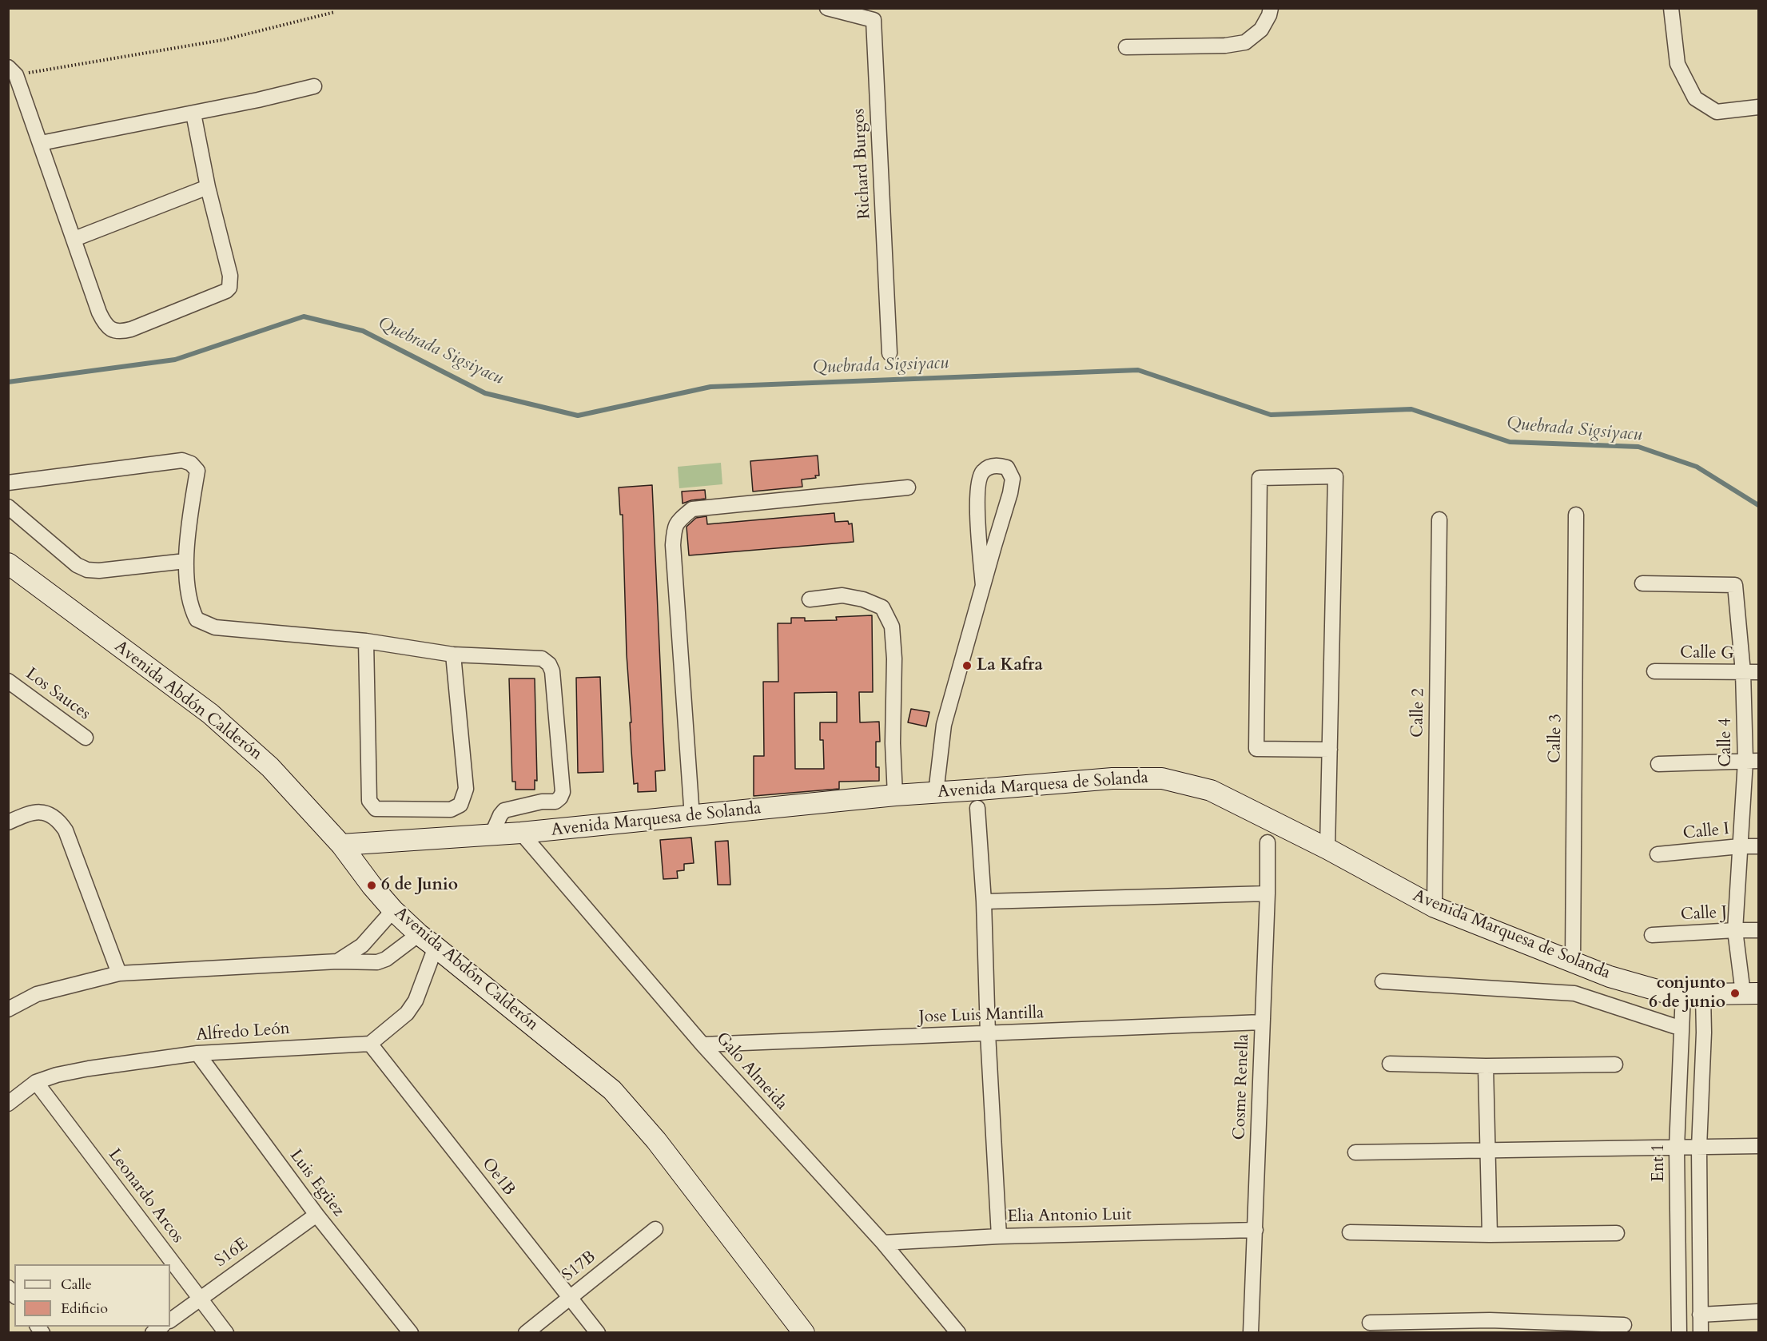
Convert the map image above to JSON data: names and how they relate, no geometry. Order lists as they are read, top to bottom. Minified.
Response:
{"streets":{"street":["Richard Burgos","Calle G","Los Sauces","Avenida Abdón Calderón","Calle 2","Calle 3","Calle 4","Avenida Marquesa de Solanda","Calle I","Calle J","Jose Luis Mantilla","Alfredo León","Galo Almeida","Cosme Renella","Ent 1","Oe1B","Luis Egüez","Leonardo Arcos","Elia Antonio Luit","S16E","S17B"]},"crossings":[["Calle G","Calle 4"],["Avenida Abdón Calderón","Avenida Marquesa de Solanda"],["Calle 2","Avenida Marquesa de Solanda"],["Calle 3","Avenida Marquesa de Solanda"],["Calle 4","Avenida Marquesa de Solanda"],["Calle 4","Calle I"],["Calle 4","Calle J"],["Avenida Marquesa de Solanda","Galo Almeida"],["Avenida Marquesa de Solanda","Ent 1"],["Jose Luis Mantilla","Galo Almeida"],["Jose Luis Mantilla","Cosme Renella"],["Alfredo León","Oe1B"],["Alfredo León","Luis Egüez"],["Alfredo León","Leonardo Arcos"],["Galo Almeida","Elia Antonio Luit"],["Cosme Renella","Elia Antonio Luit"],["Oe1B","S17B"],["Luis Egüez","S16E"],["Leonardo Arcos","S16E"]],"water":["Quebrada Sigsiyacu"],"places":["La Kafra","6 de Junio","conjunto 6 de junio"],"legend":["Calle","Edificio"]}
